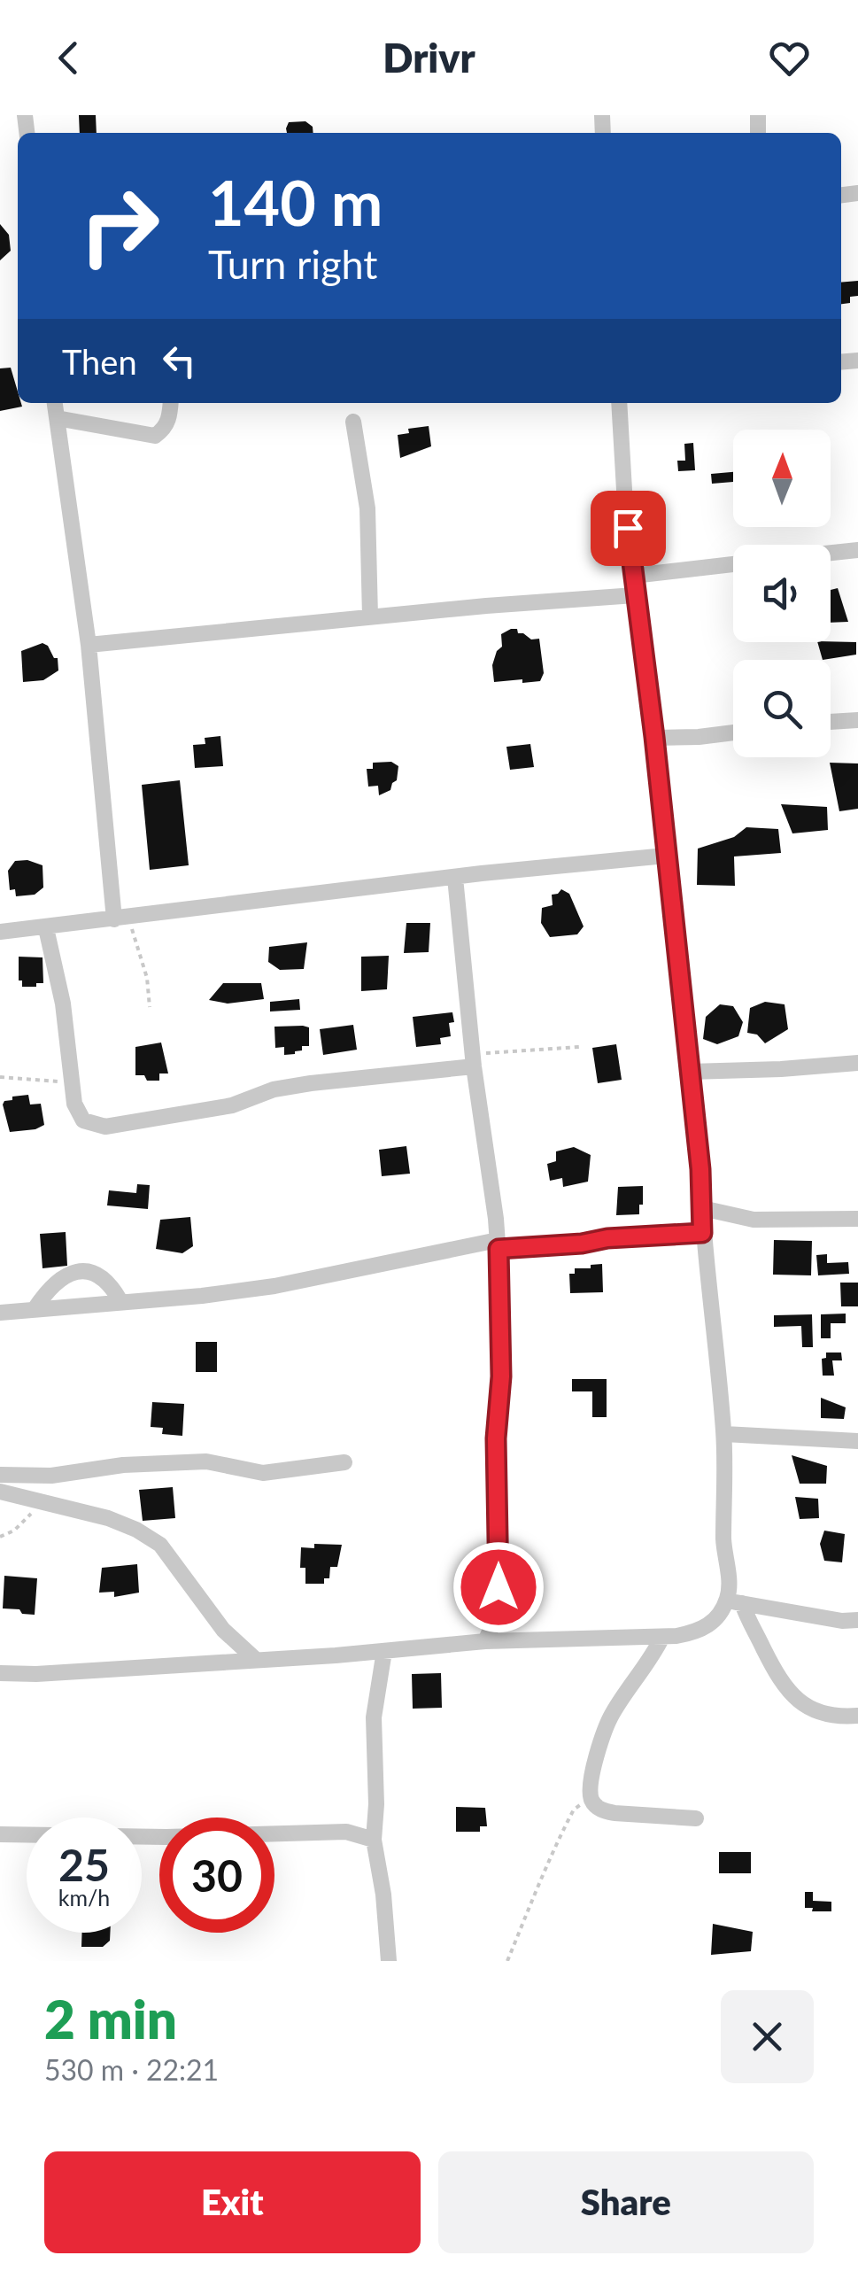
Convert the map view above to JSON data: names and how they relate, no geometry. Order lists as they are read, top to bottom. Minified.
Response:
{"north":"top","page":{"header":"Drivr","turn":["140 m","Turn right"],"then":"Then","speed":"25 km/h","limit":"30","heading":["2 min","530 m · 22:21"],"buttons":["Exit","Share"]}}
